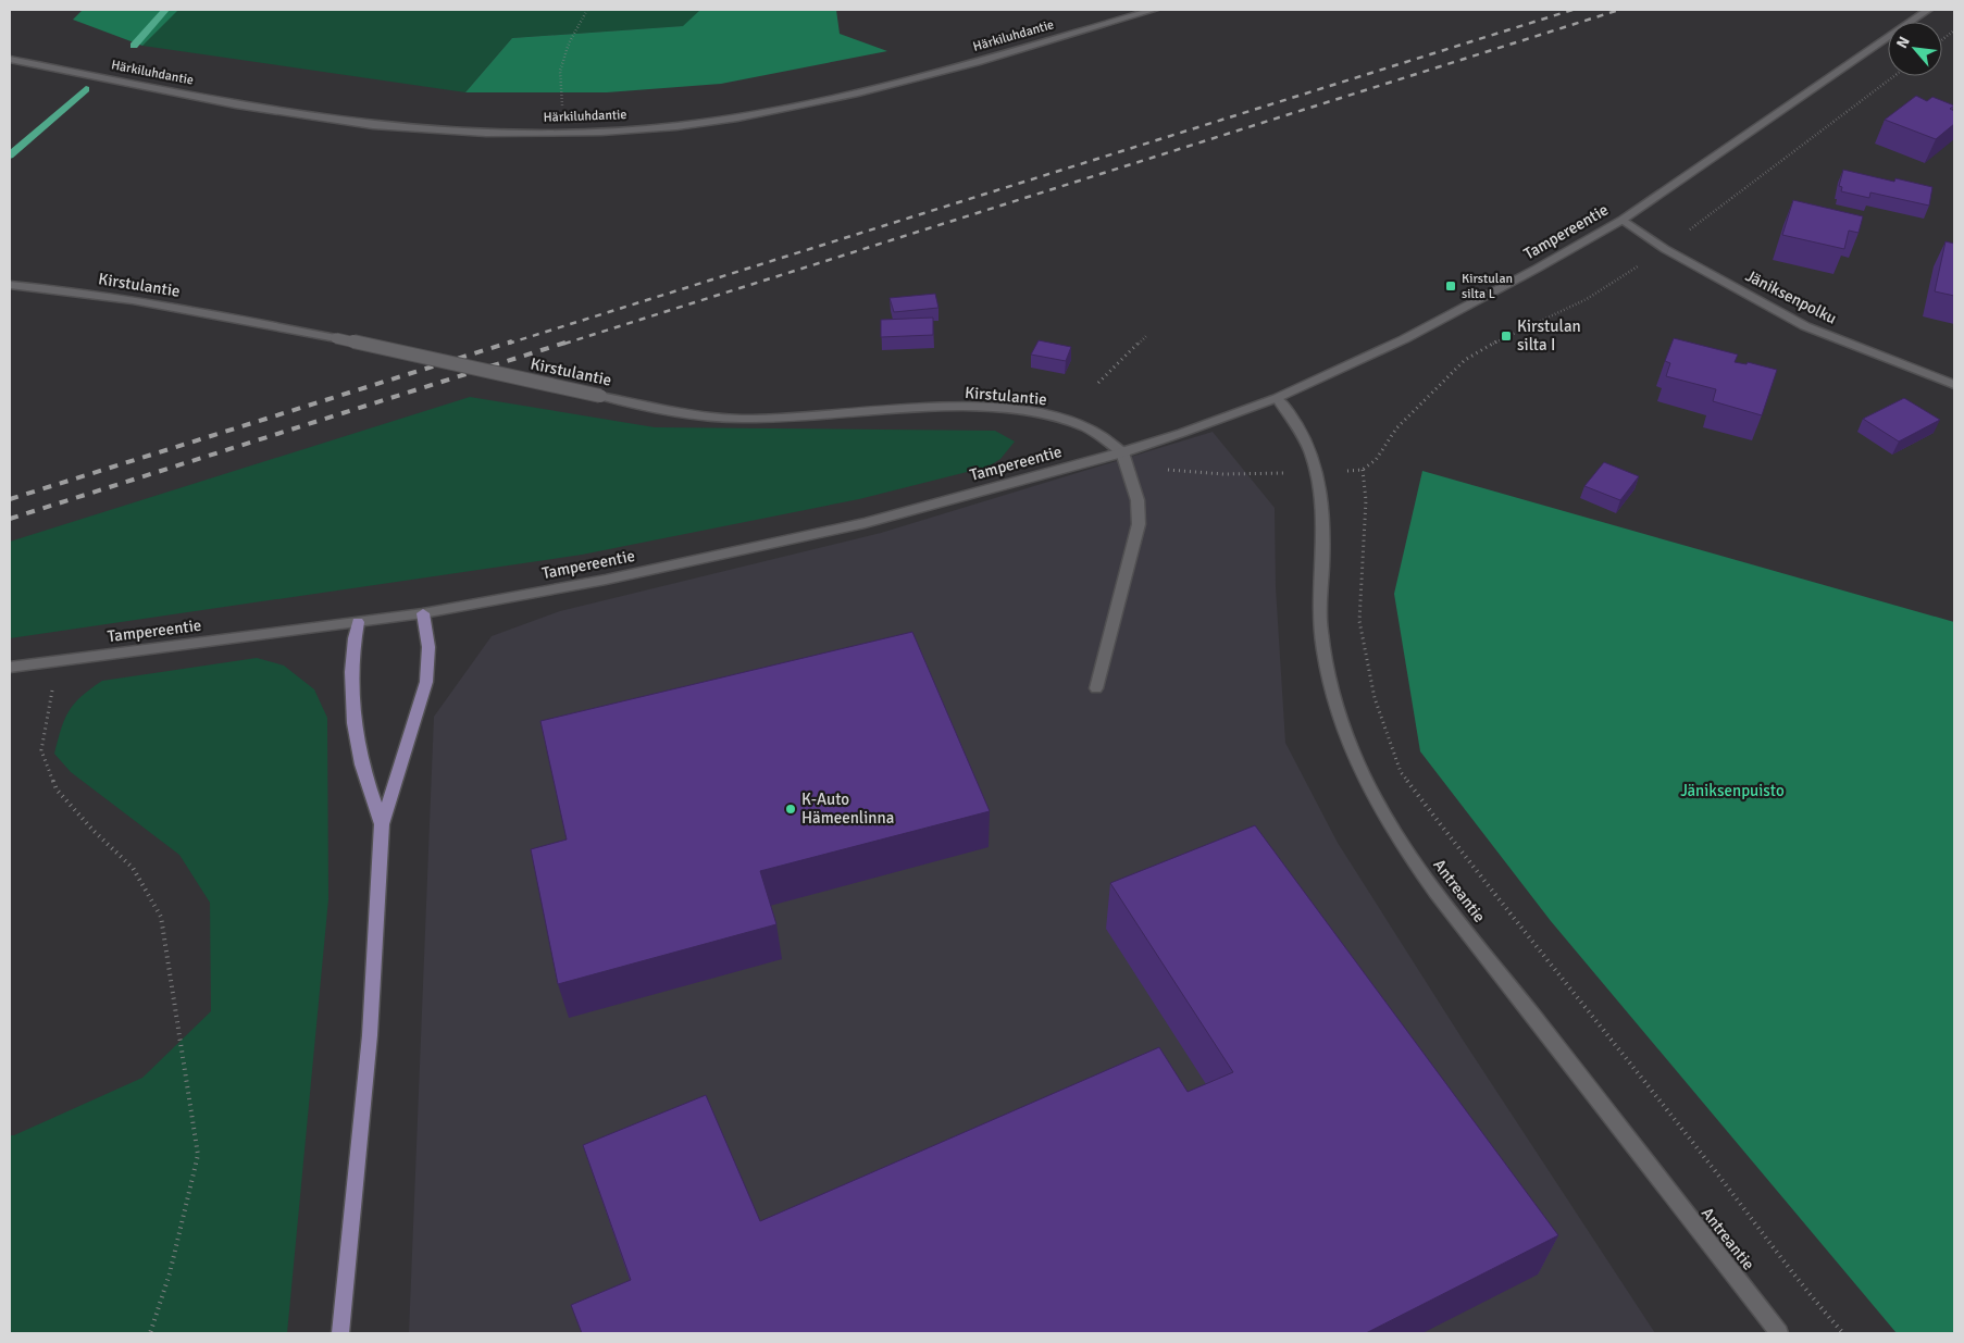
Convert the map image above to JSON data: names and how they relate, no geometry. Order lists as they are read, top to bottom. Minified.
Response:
{"streets":{"street":["Härkiluhdantie","Tampereentie","Kirstulantie","Jäniksenpolku","Antreantie"]},"crossings":[["Tampereentie","Kirstulantie"],["Tampereentie","Jäniksenpolku"],["Tampereentie","Antreantie"]],"parks":["Jäniksenpuisto"],"places":{"transit":["Kirstulan silta L","Kirstulan silta I"],"other":["K-Auto Hämeenlinna"]},"north":"top left"}
